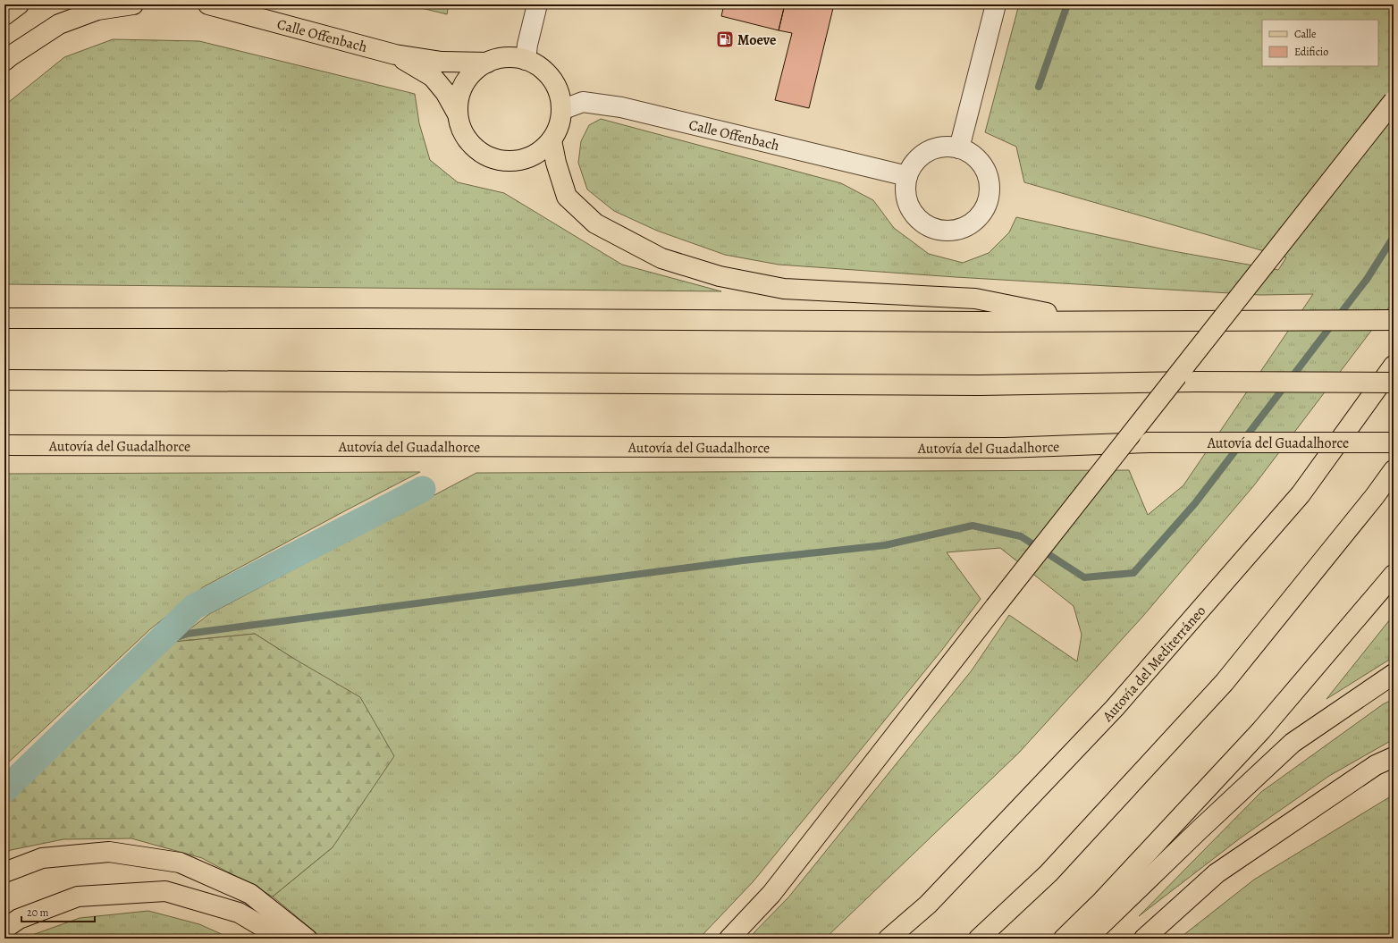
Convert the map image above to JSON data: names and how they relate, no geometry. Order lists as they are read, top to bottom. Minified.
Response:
{"streets":{"main road":["Calle Offenbach","Autovía del Guadalhorce","Autovía del Mediterráneo"]},"places":{"fuel station":["Moeve"]},"legend":["Calle","Edificio"],"scale_bar":"20 m"}
